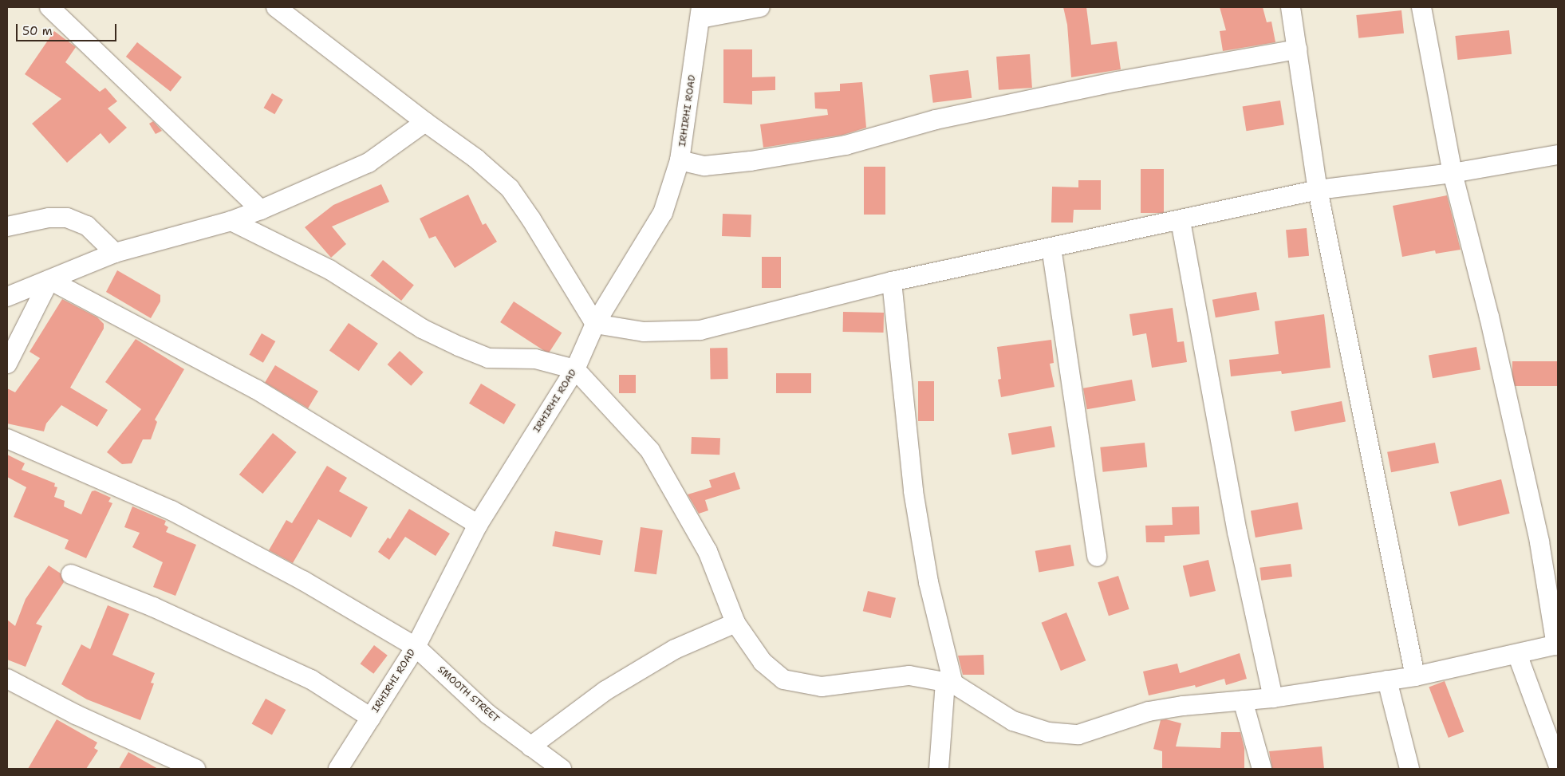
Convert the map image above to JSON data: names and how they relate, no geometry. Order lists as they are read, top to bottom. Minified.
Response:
{"streets":{"street":["IRHIRHI ROAD","SMOOTH STREET"]},"crossings":[["IRHIRHI ROAD","SMOOTH STREET"]],"scale_bar":"50 m"}
